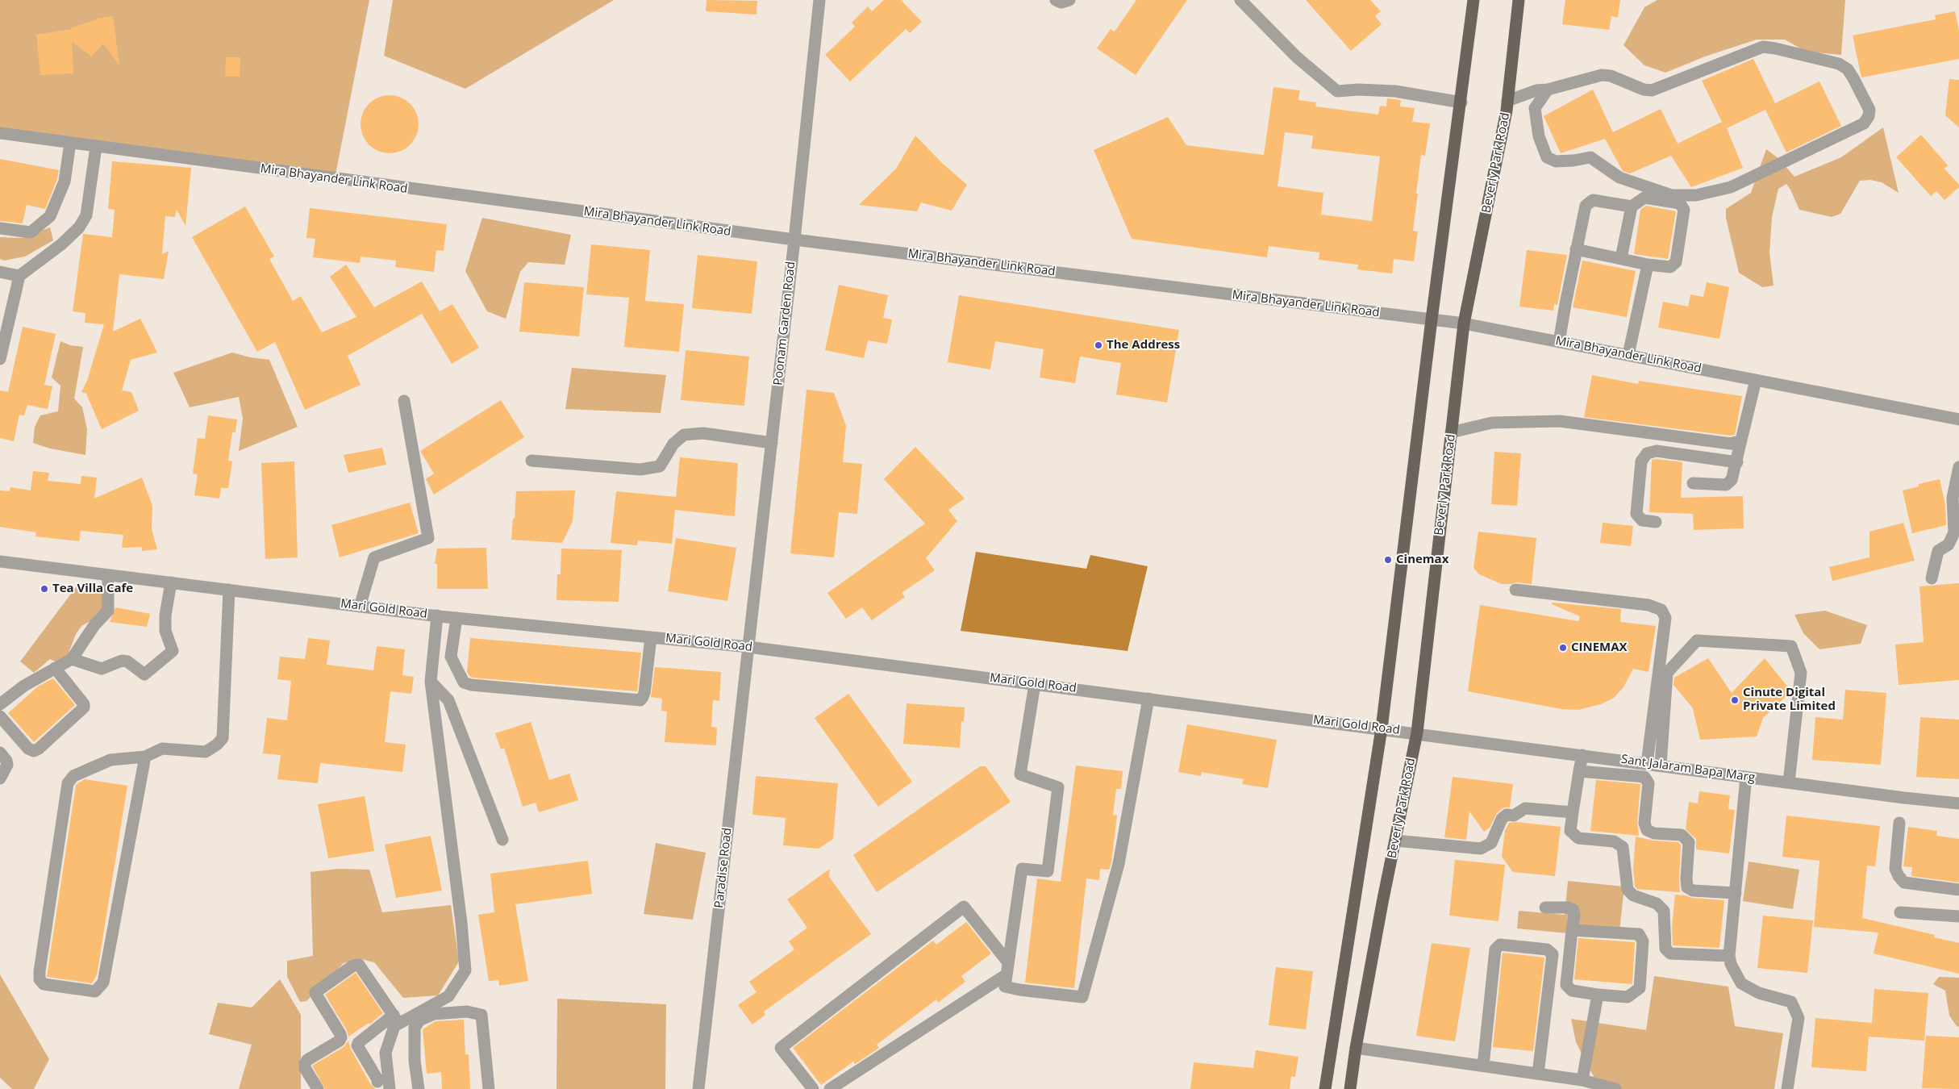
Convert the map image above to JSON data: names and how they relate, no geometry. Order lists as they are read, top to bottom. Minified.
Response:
{"streets":{"main road":["Beverly Park Road"],"street":["Mira Bhayander Link Road","Poonam Garden Road","Mari Gold Road","Sant Jalaram Bapa Marg","Paradise Road"]},"crossings":[["Beverly Park Road","Mira Bhayander Link Road"],["Beverly Park Road","Mari Gold Road"],["Beverly Park Road","Sant Jalaram Bapa Marg"],["Mira Bhayander Link Road","Poonam Garden Road"],["Poonam Garden Road","Mari Gold Road"],["Poonam Garden Road","Paradise Road"],["Mari Gold Road","Sant Jalaram Bapa Marg"],["Mari Gold Road","Paradise Road"]],"places":["The Address","Cinemax","Tea Villa Cafe","CINEMAX","Cinute Digital Private Limited"]}
